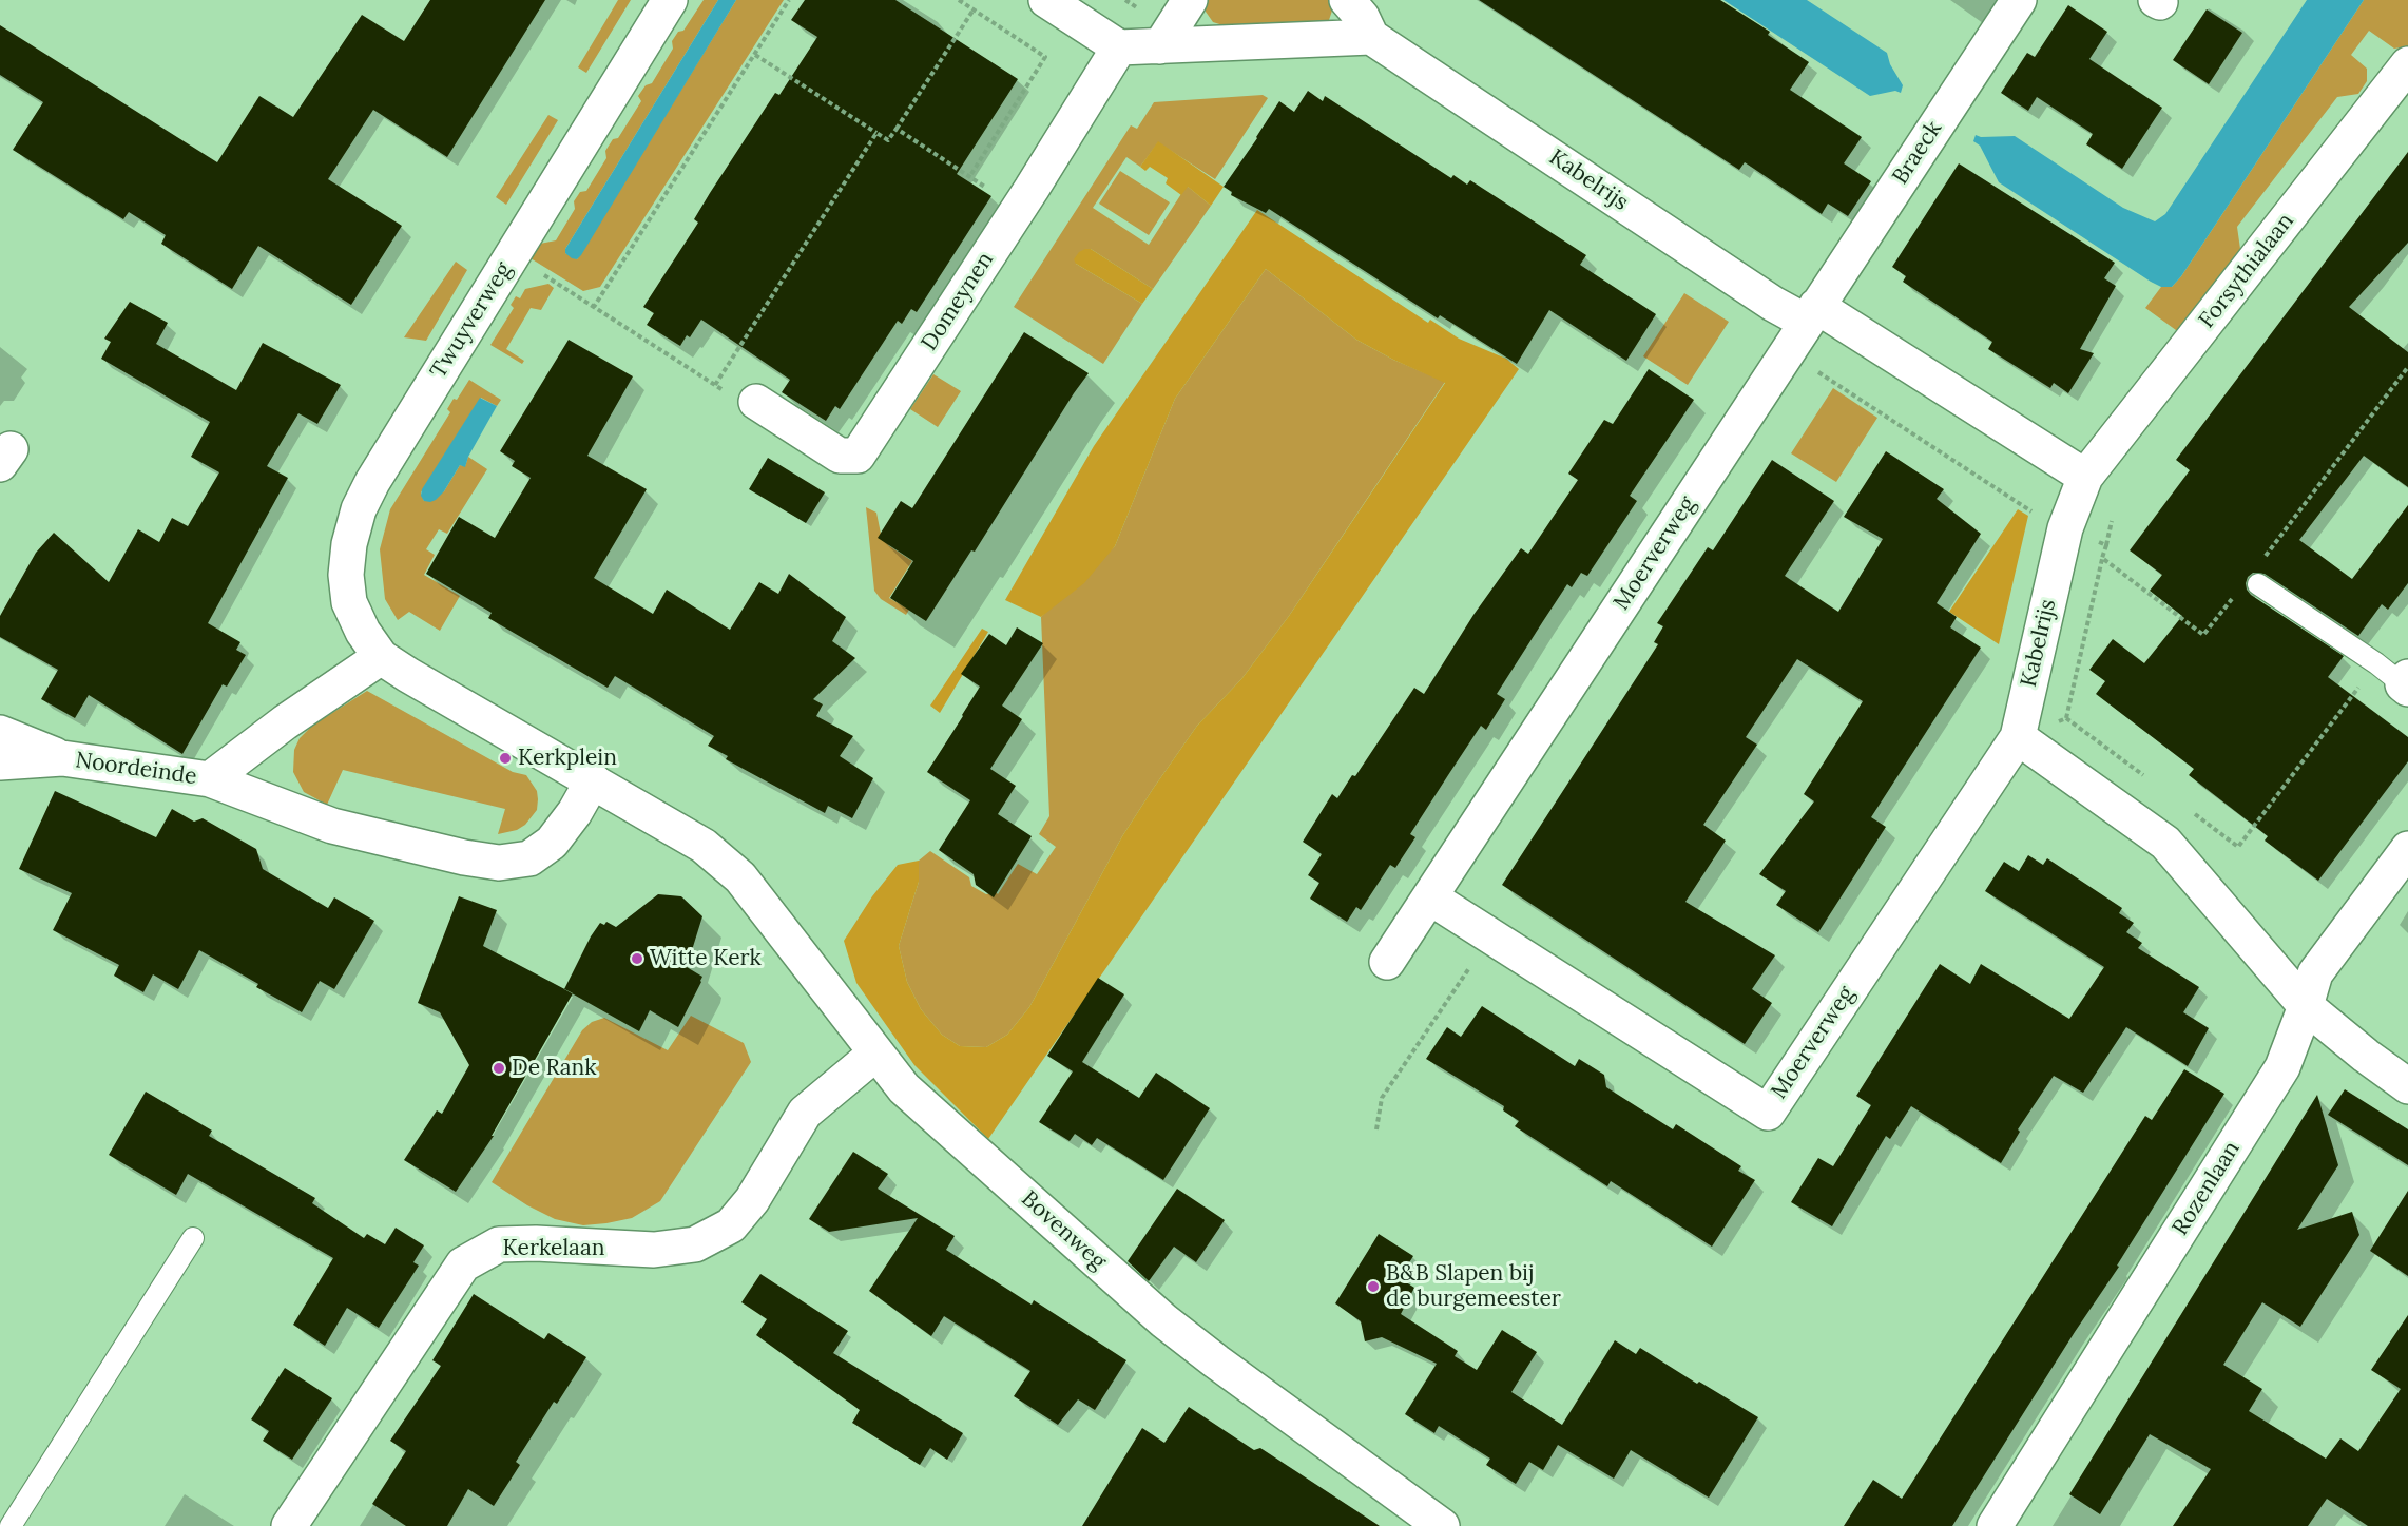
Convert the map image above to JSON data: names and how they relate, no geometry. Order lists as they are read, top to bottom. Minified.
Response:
{"streets":{"street":["Braeck","Kabelrijs","Forsythialaan","Domeynen","Twuyverweg","Moerverweg","Noordeinde","Rozenlaan","Bovenweg","Kerkelaan"]},"crossings":[["Braeck","Kabelrijs"],["Braeck","Moerverweg"],["Kabelrijs","Forsythialaan"],["Kabelrijs","Moerverweg"],["Bovenweg","Kerkelaan"]],"places":["Kerkplein","Witte Kerk","De Rank","B&B Slapen bij de burgemeester"]}
